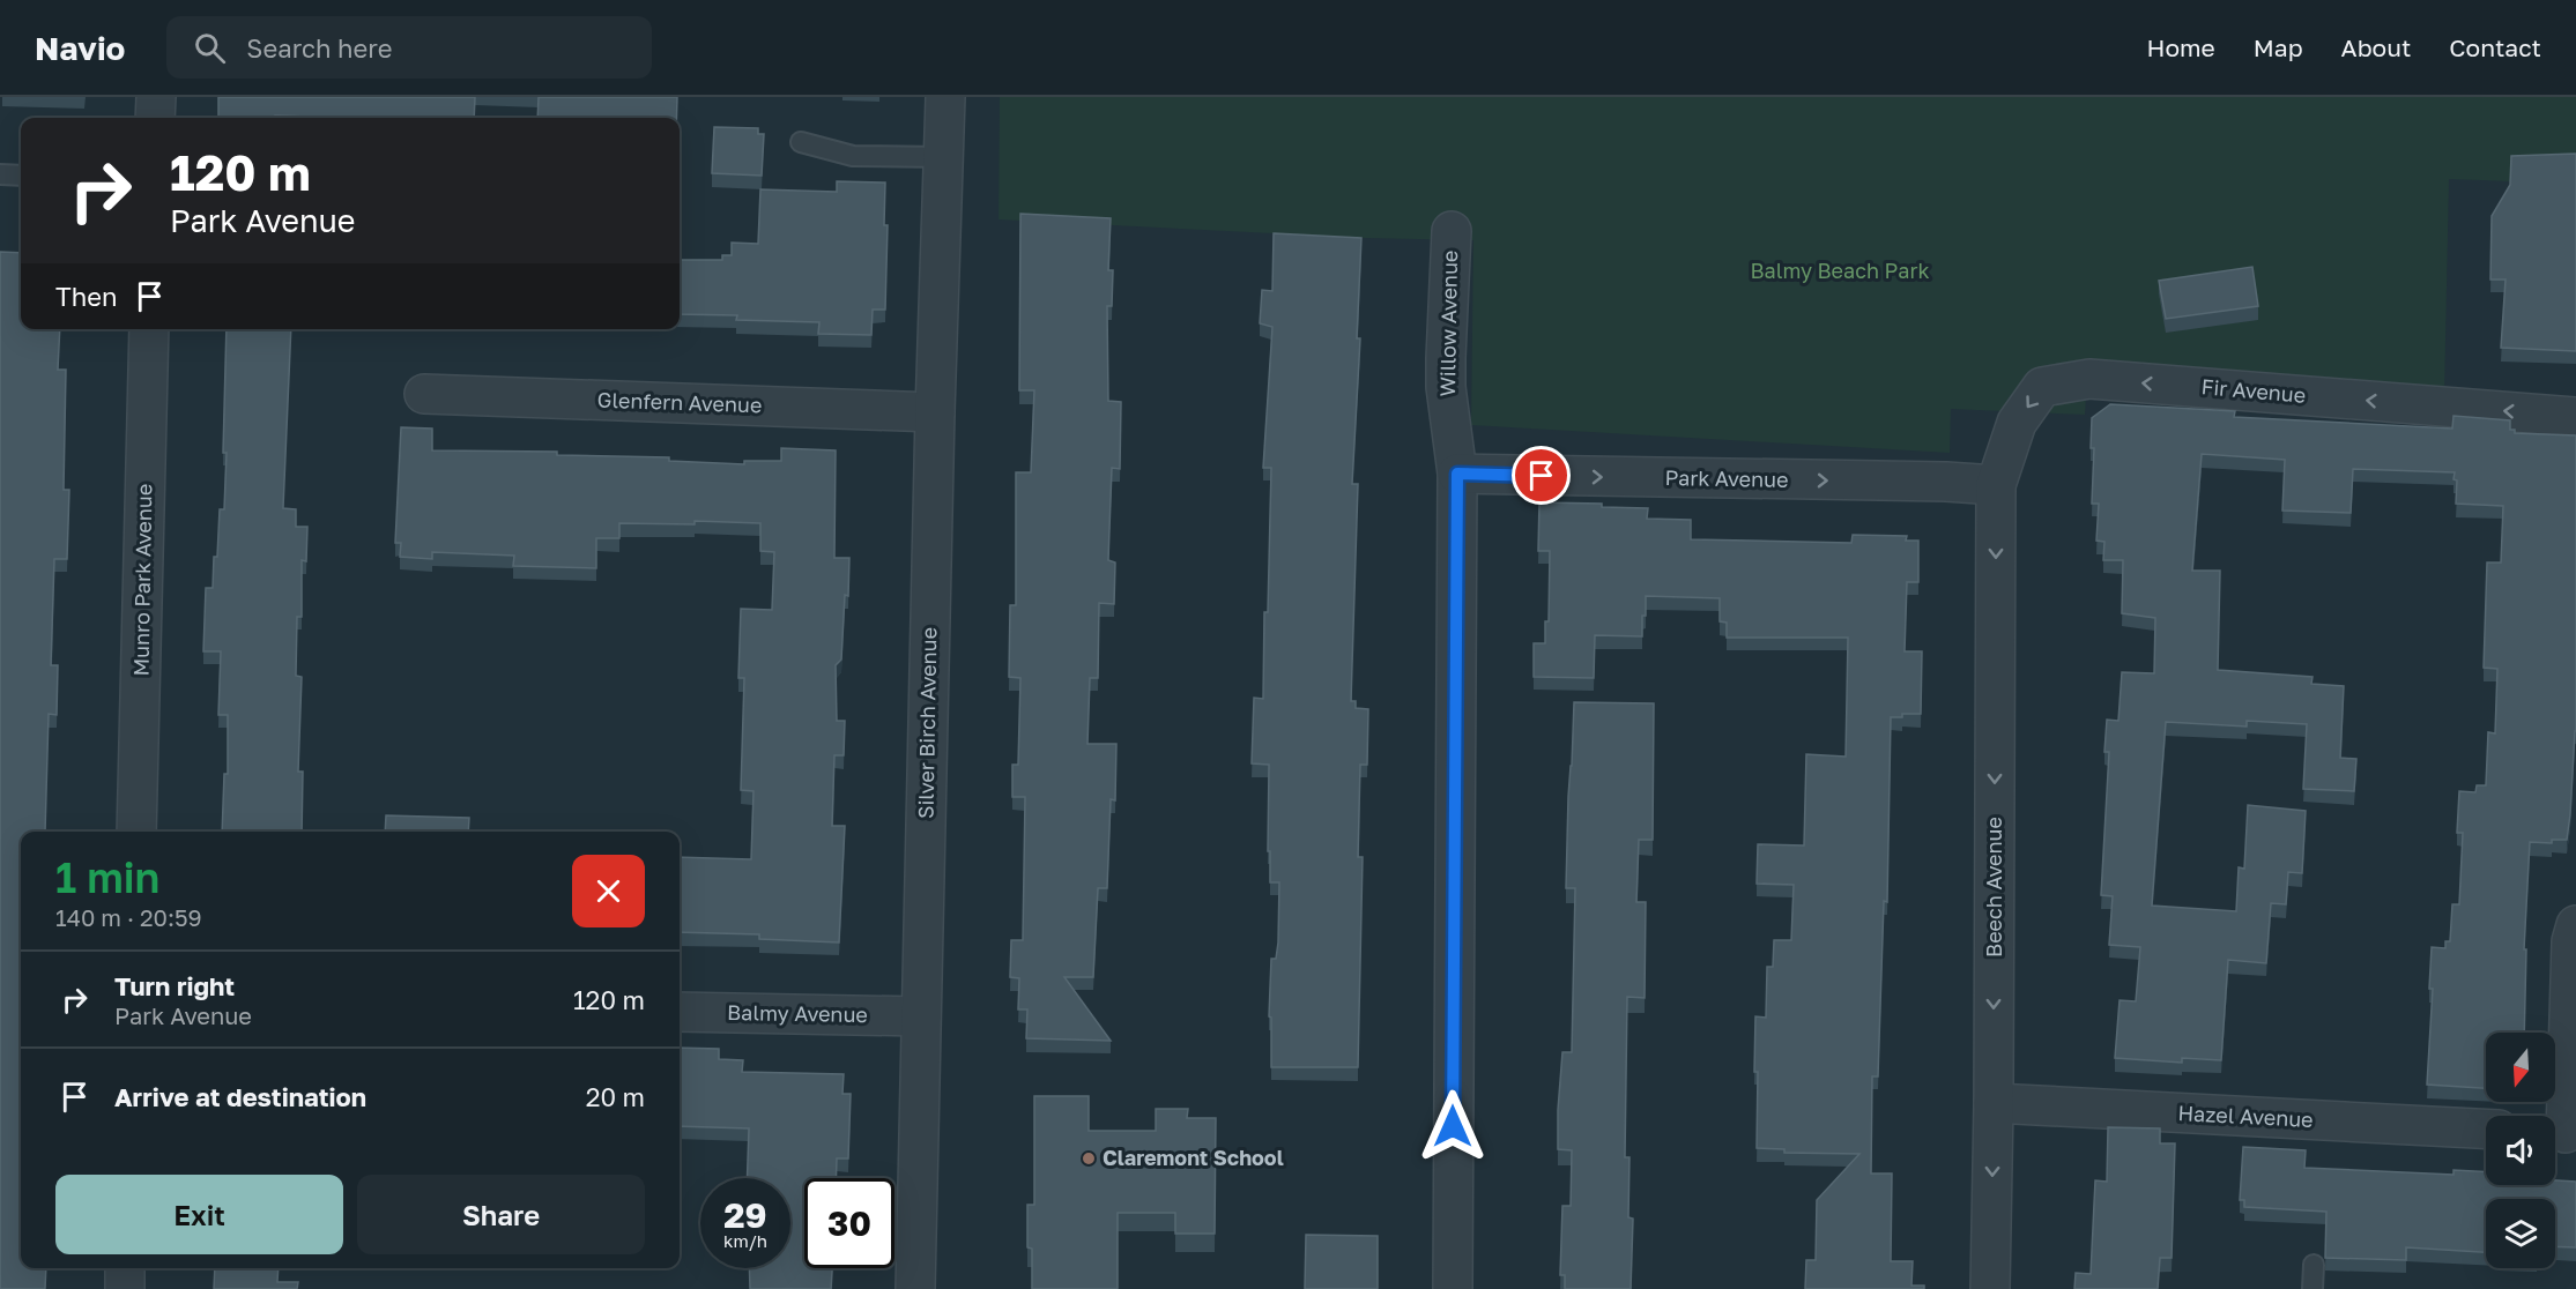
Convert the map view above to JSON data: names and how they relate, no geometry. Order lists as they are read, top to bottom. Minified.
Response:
{"streets":{"street":["Willow Avenue","Fir Avenue","Glenfern Avenue","Park Avenue","Munro Park Avenue","Silver Birch Avenue","Beech Avenue","Balmy Avenue","Hazel Avenue"]},"crossings":[["Willow Avenue","Park Avenue"],["Fir Avenue","Park Avenue"],["Fir Avenue","Beech Avenue"],["Glenfern Avenue","Silver Birch Avenue"],["Park Avenue","Beech Avenue"],["Silver Birch Avenue","Balmy Avenue"],["Beech Avenue","Hazel Avenue"]],"one_way":["Fir Avenue","Park Avenue","Beech Avenue"],"parks":["Balmy Beach Park"],"places":["Claremont School"],"north":"bottom","page":{"header":"Navio","search":"Search here","nav":["Home","Map","About","Contact"],"turn":["120 m","Park Avenue"],"then":"Then","heading":["1 min","140 m · 20:59"],"list":[{"name":"Turn right","note":"Park Avenue","value":"120 m"},{"name":"Arrive at destination","value":"20 m"}],"buttons":["Exit","Share"],"speed":"29 km/h","limit":"30"}}
